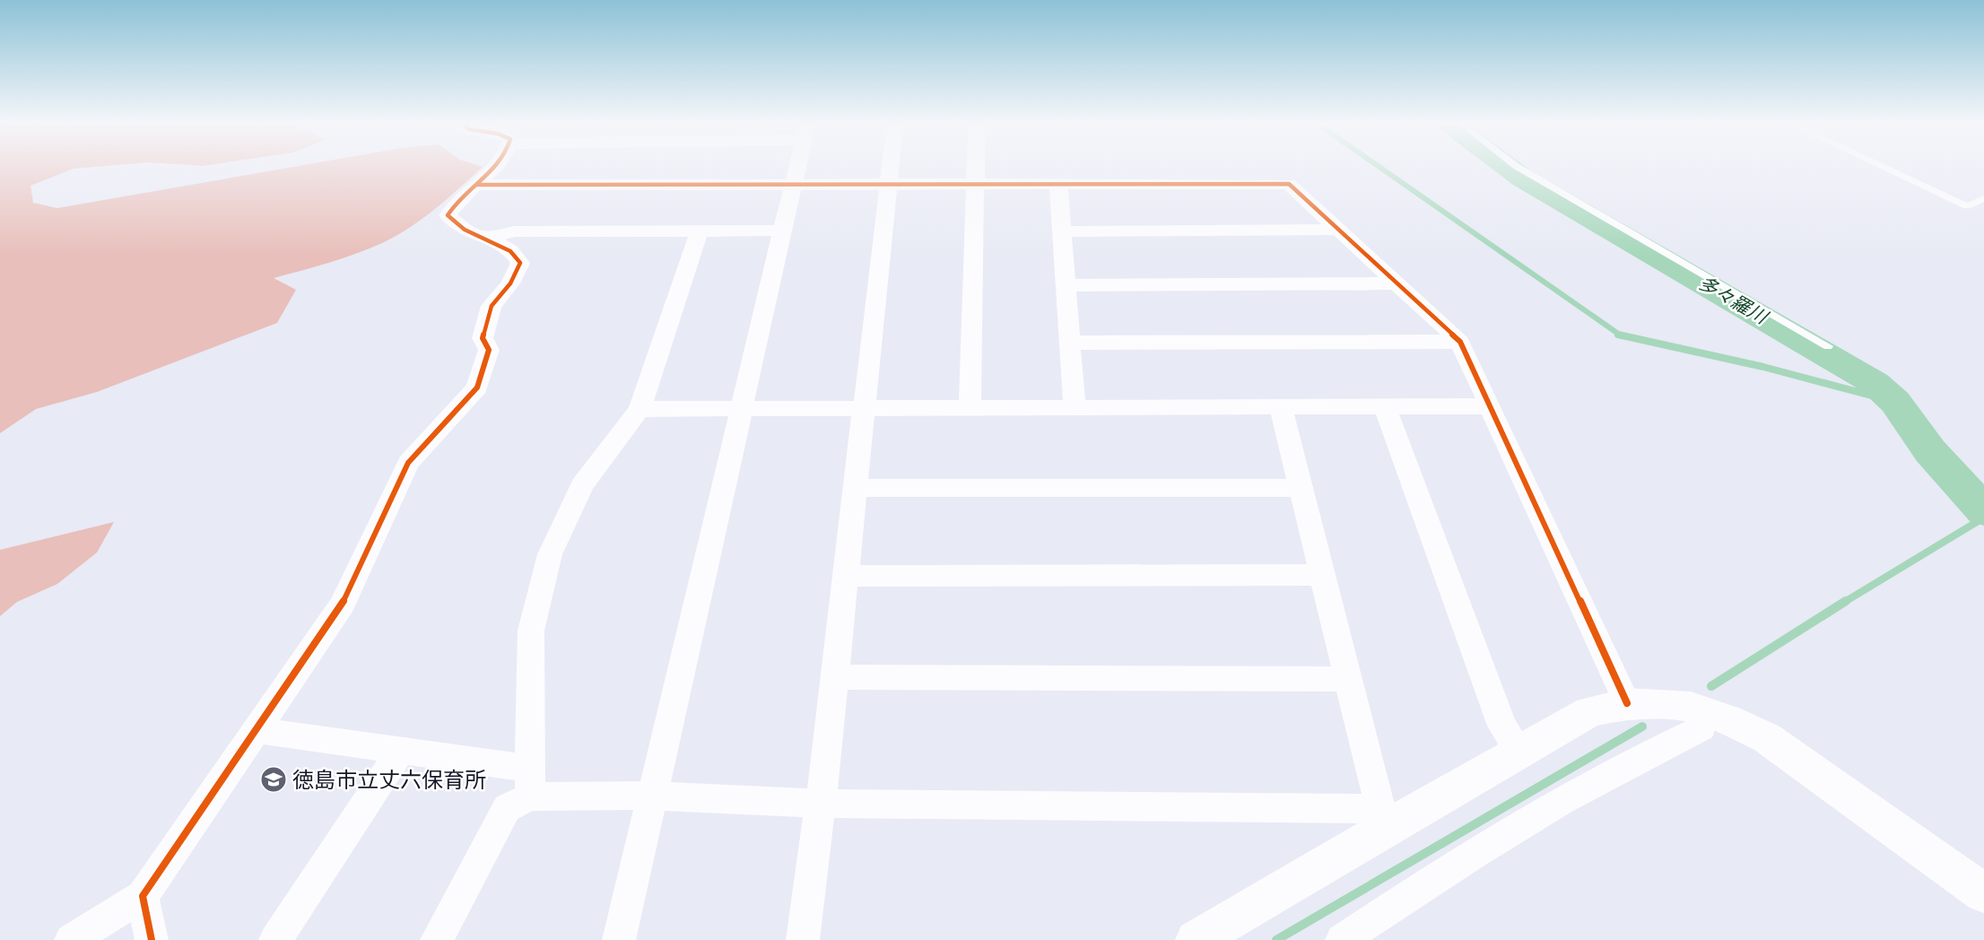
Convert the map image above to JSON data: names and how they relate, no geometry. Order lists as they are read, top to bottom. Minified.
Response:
{"water":["多々羅川"],"places":{"school or university":["徳島市立丈六保育所"]}}
